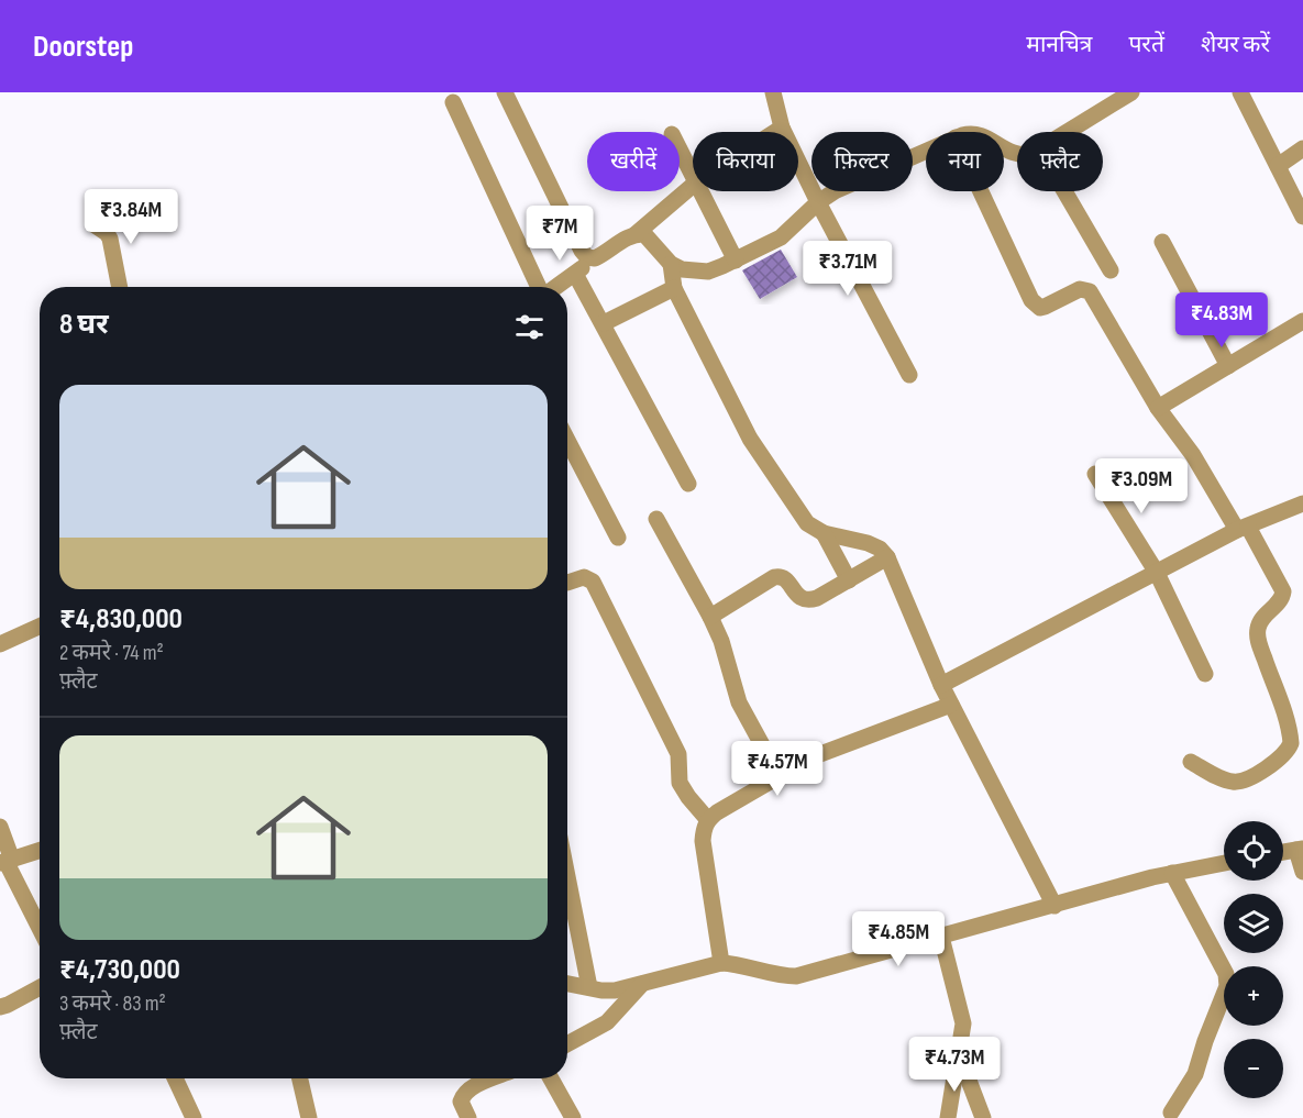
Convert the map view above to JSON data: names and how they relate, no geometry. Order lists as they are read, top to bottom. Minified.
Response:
{"page":{"header":"Doorstep","nav":["मानचित्र","परतें","शेयर करें"],"chip":["खरीदें","किराया","फ़िल्टर","नया","फ़्लैट"],"price":["₹3.84M","₹7M","₹3.71M","₹4.83M","₹3.09M","₹4.57M","₹4.85M","₹4.73M"],"heading":"8 घर","list":[{"name":"₹4,830,000","note":"2 कमरे · 74 m² · फ़्लैट"},{"name":"₹4,730,000","note":"3 कमरे · 83 m² · फ़्लैट"}],"map_buttons":["+","−"]}}
